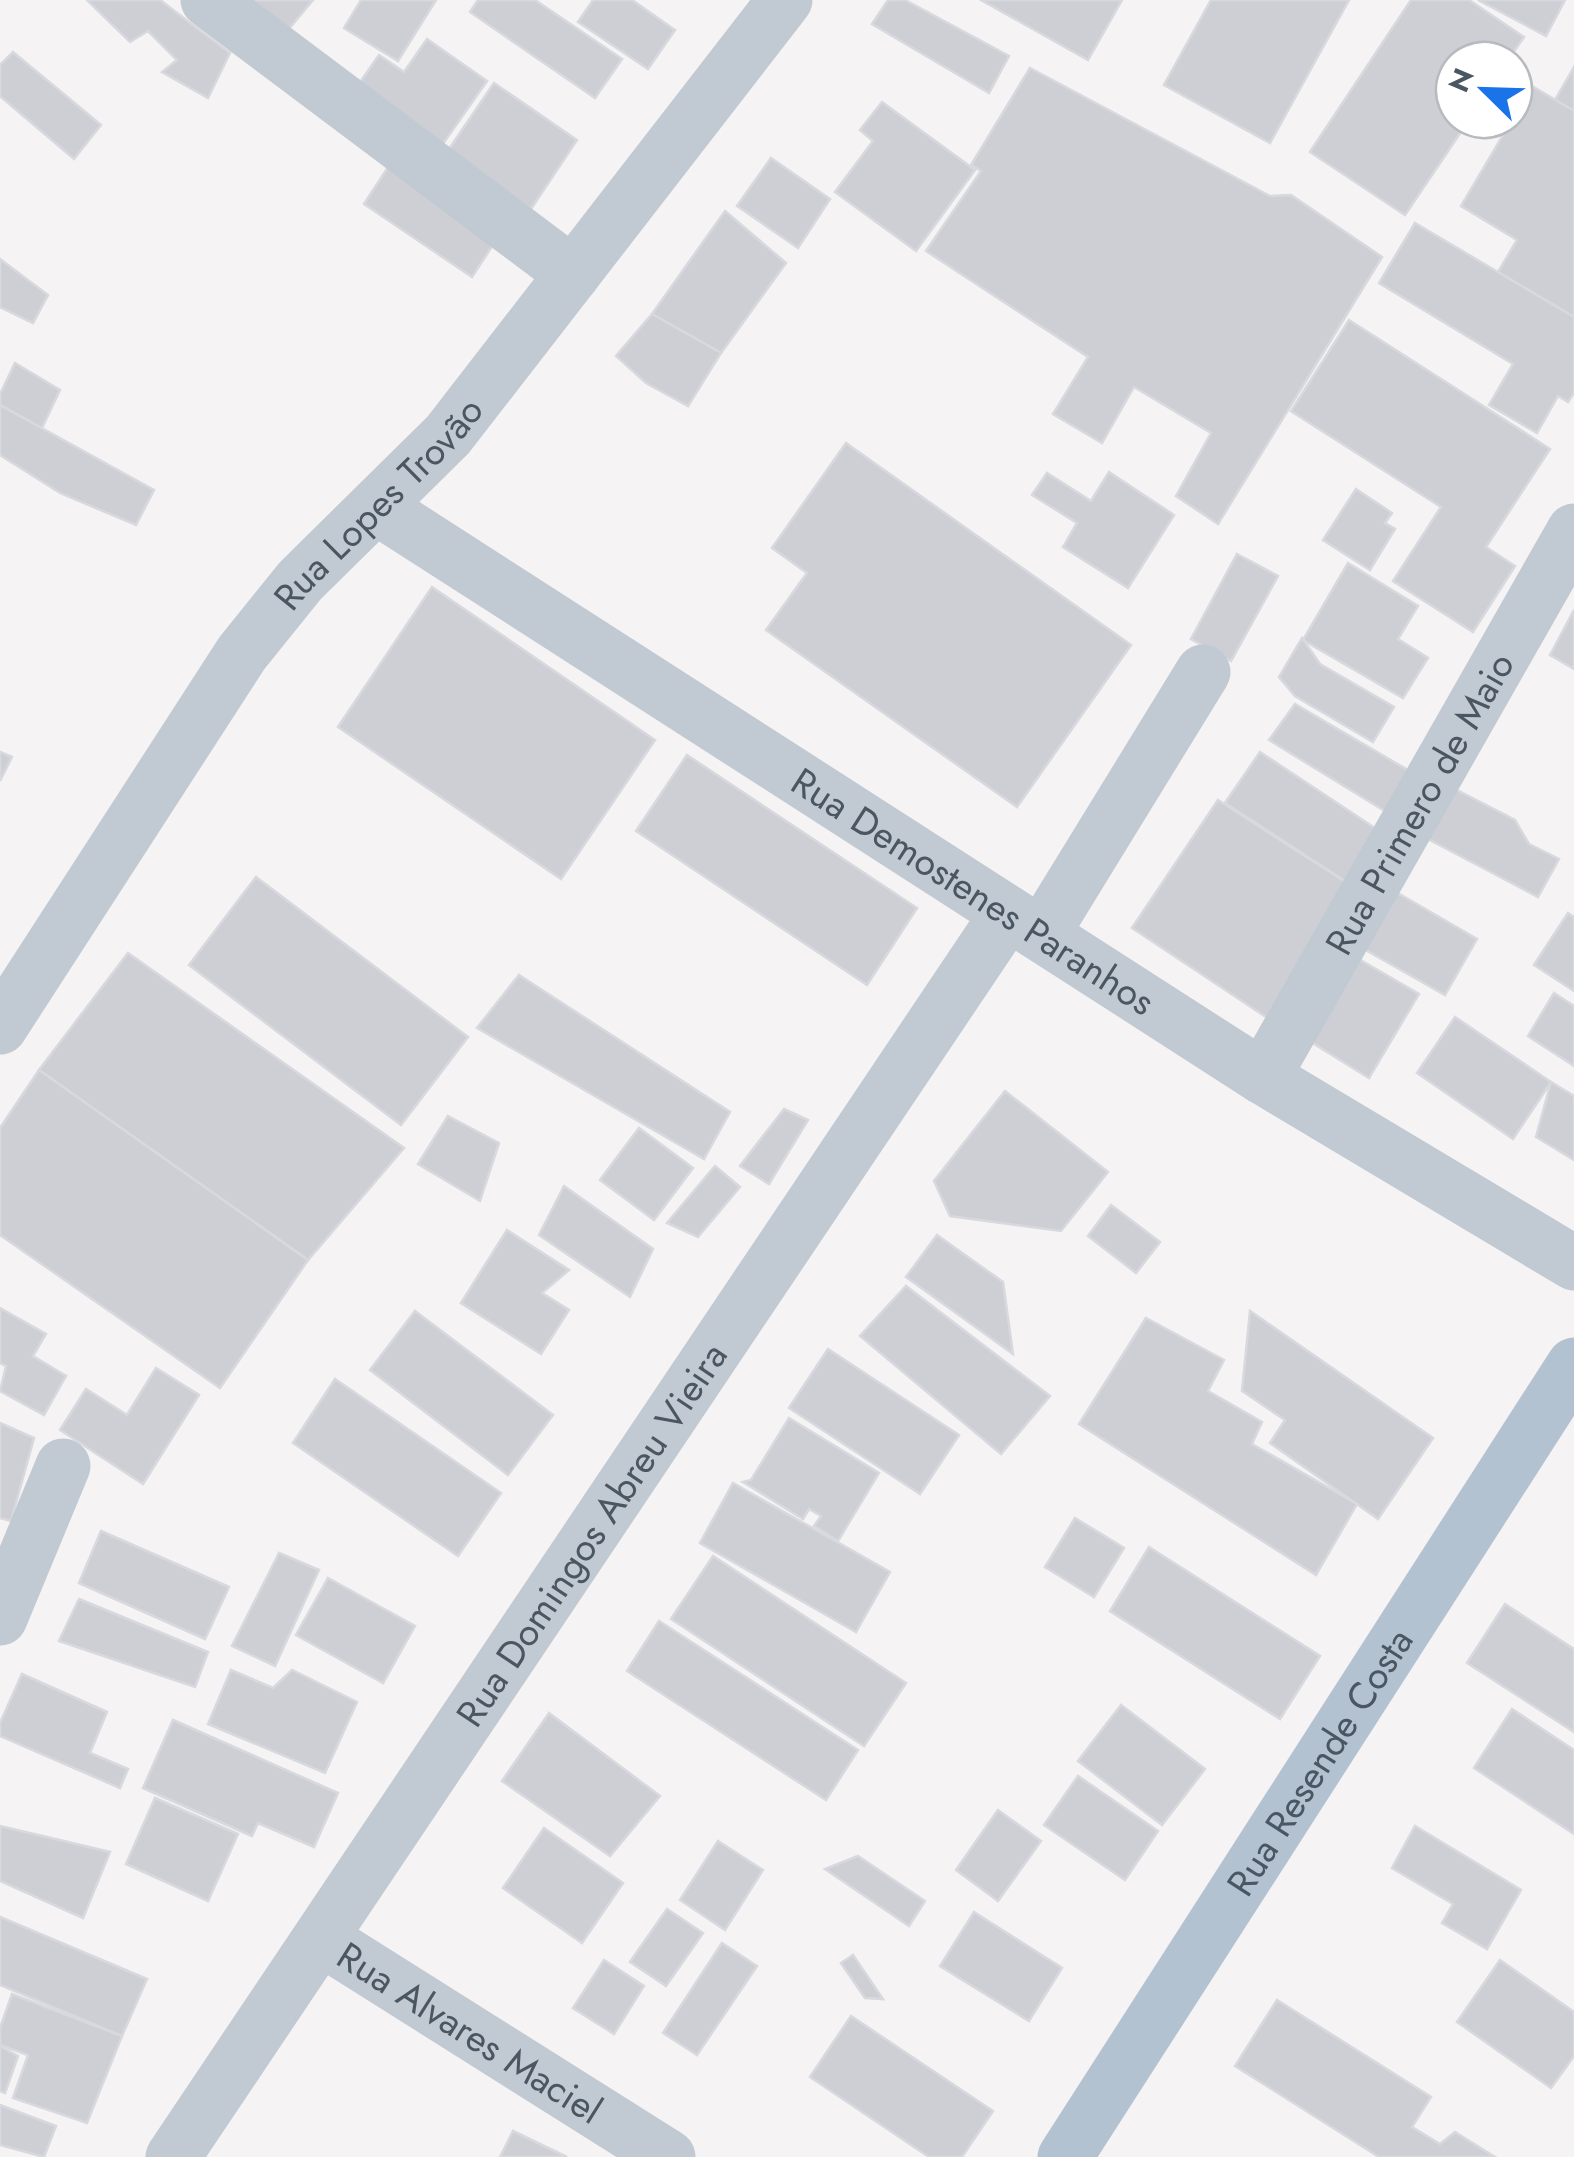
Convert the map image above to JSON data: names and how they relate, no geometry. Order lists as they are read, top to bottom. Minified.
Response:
{"streets":{"main road":["Rua Resende Costa"],"street":["Rua Lopes Trovão","Rua Primero de Maio","Rua Demostenes Paranhos","Rua Domingos Abreu Vieira","Rua Alvares Maciel"]},"crossings":[["Rua Lopes Trovão","Rua Demostenes Paranhos"],["Rua Primero de Maio","Rua Demostenes Paranhos"],["Rua Demostenes Paranhos","Rua Domingos Abreu Vieira"],["Rua Domingos Abreu Vieira","Rua Alvares Maciel"]],"north":"top left"}
